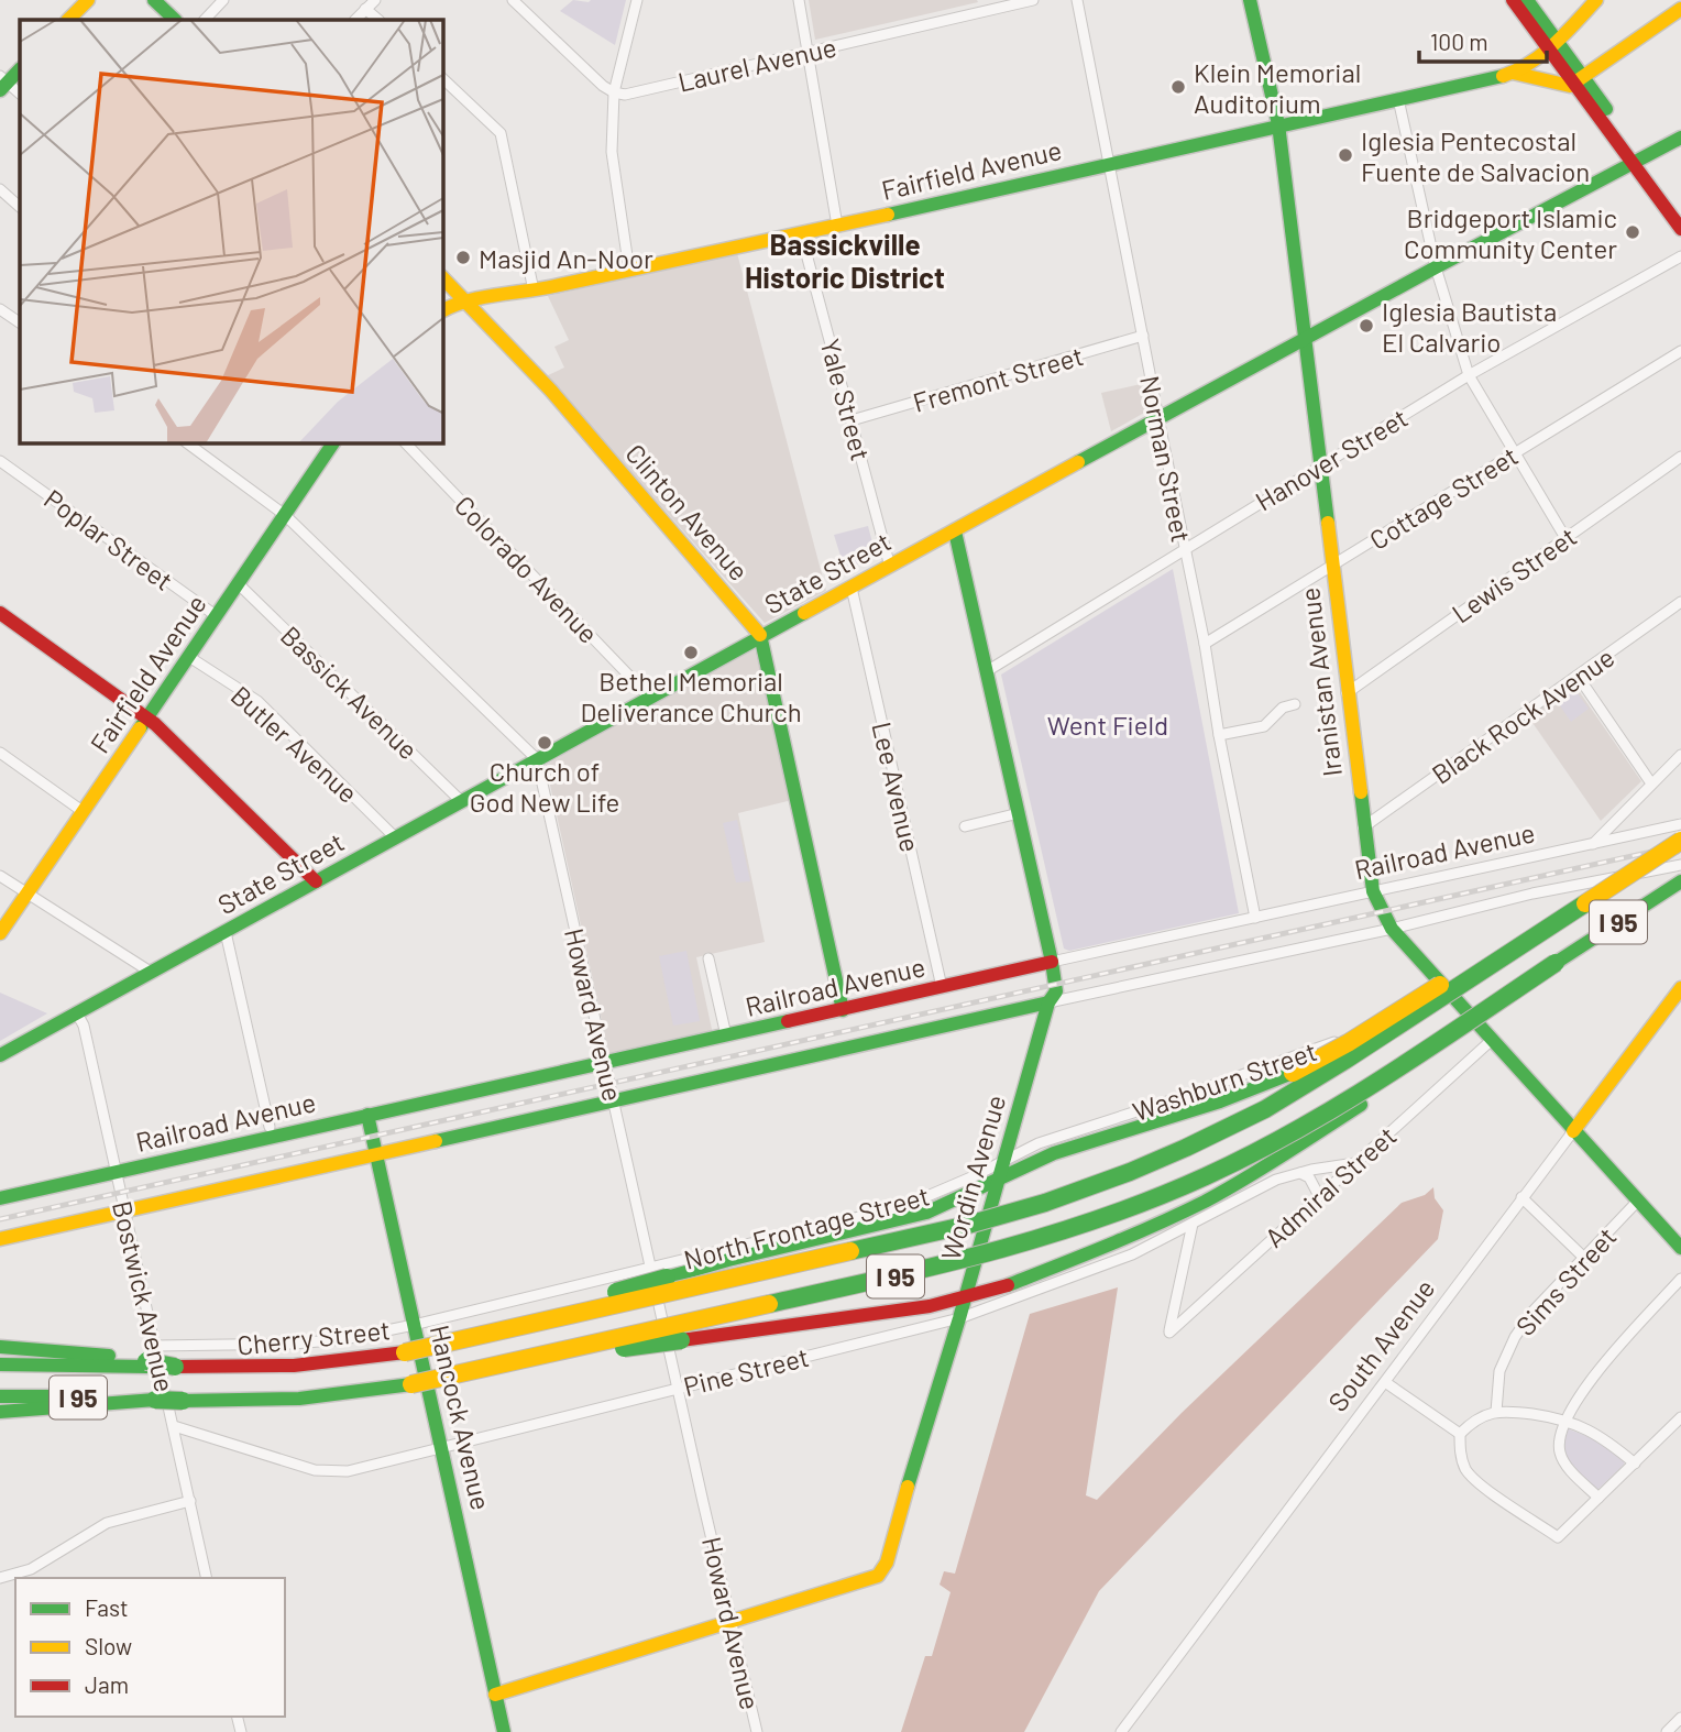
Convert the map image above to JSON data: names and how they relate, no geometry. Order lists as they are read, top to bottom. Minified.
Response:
{"streets":{"main road":["Fairfield Avenue","Clinton Avenue","State Street","Iranistan Avenue","Railroad Avenue","I 95","Wordin Avenue","South Avenue","Hancock Avenue"],"street":["Laurel Avenue","Fremont Street","Yale Street","Norman Street","Hanover Street","Cottage Street","Poplar Street","Colorado Avenue","Lewis Street","Bassick Avenue","Black Rock Avenue","Butler Avenue","Lee Avenue","Howard Avenue","Washburn Street","Admiral Street","North Frontage Street","Sims Street","Bostwick Avenue","Cherry Street","Pine Street"]},"crossings":[["Fairfield Avenue","Yale Street"],["Fairfield Avenue","Norman Street"],["Fairfield Avenue","Clinton Avenue"],["Fairfield Avenue","Poplar Street"],["Fairfield Avenue","Iranistan Avenue"],["Fairfield Avenue","Bassick Avenue"],["Fairfield Avenue","Butler Avenue"],["Fremont Street","Yale Street"],["Fremont Street","Norman Street"],["Yale Street","State Street"],["Norman Street","Hanover Street"],["Norman Street","Cottage Street"],["Norman Street","State Street"],["Norman Street","Railroad Avenue"],["Hanover Street","Iranistan Avenue"],["Hanover Street","Wordin Avenue"],["Cottage Street","Iranistan Avenue"],["Clinton Avenue","State Street"],["Clinton Avenue","Railroad Avenue"],["Colorado Avenue","State Street"],["State Street","Iranistan Avenue"],["State Street","Bassick Avenue"],["State Street","Butler Avenue"],["State Street","Lee Avenue"],["State Street","Howard Avenue"],["State Street","Wordin Avenue"],["State Street","Bostwick Avenue"],["Lewis Street","Iranistan Avenue"],["Iranistan Avenue","Black Rock Avenue"],["Iranistan Avenue","Railroad Avenue"],["Iranistan Avenue","Washburn Street"],["Iranistan Avenue","Admiral Street"],["Iranistan Avenue","Sims Street"],["Iranistan Avenue","South Avenue"],["Lee Avenue","Railroad Avenue"],["Railroad Avenue","Howard Avenue"],["Railroad Avenue","Wordin Avenue"],["Railroad Avenue","Bostwick Avenue"],["Railroad Avenue","Hancock Avenue"],["I 95","Bostwick Avenue"],["I 95","Cherry Street"],["Howard Avenue","Wordin Avenue"],["Howard Avenue","North Frontage Street"],["Howard Avenue","Cherry Street"],["Howard Avenue","Pine Street"],["Washburn Street","Wordin Avenue"],["Washburn Street","North Frontage Street"],["Wordin Avenue","North Frontage Street"],["Wordin Avenue","Pine Street"],["Wordin Avenue","Hancock Avenue"],["Admiral Street","Pine Street"],["North Frontage Street","Cherry Street"],["Bostwick Avenue","Cherry Street"],["Bostwick Avenue","Pine Street"],["Cherry Street","Hancock Avenue"],["Pine Street","Hancock Avenue"]],"districts":["Bassickville Historic District"],"parks":["Went Field"],"places":["Klein Memorial Auditorium","Iglesia Pentecostal Fuente de Salvacion","Bridgeport Islamic Community Center","Masjid An-Noor","Iglesia Bautista El Calvario","Bethel Memorial Deliverance Church","Church of God New Life"],"legend":["Fast","Slow","Jam"],"scale_bar":"100 m"}
